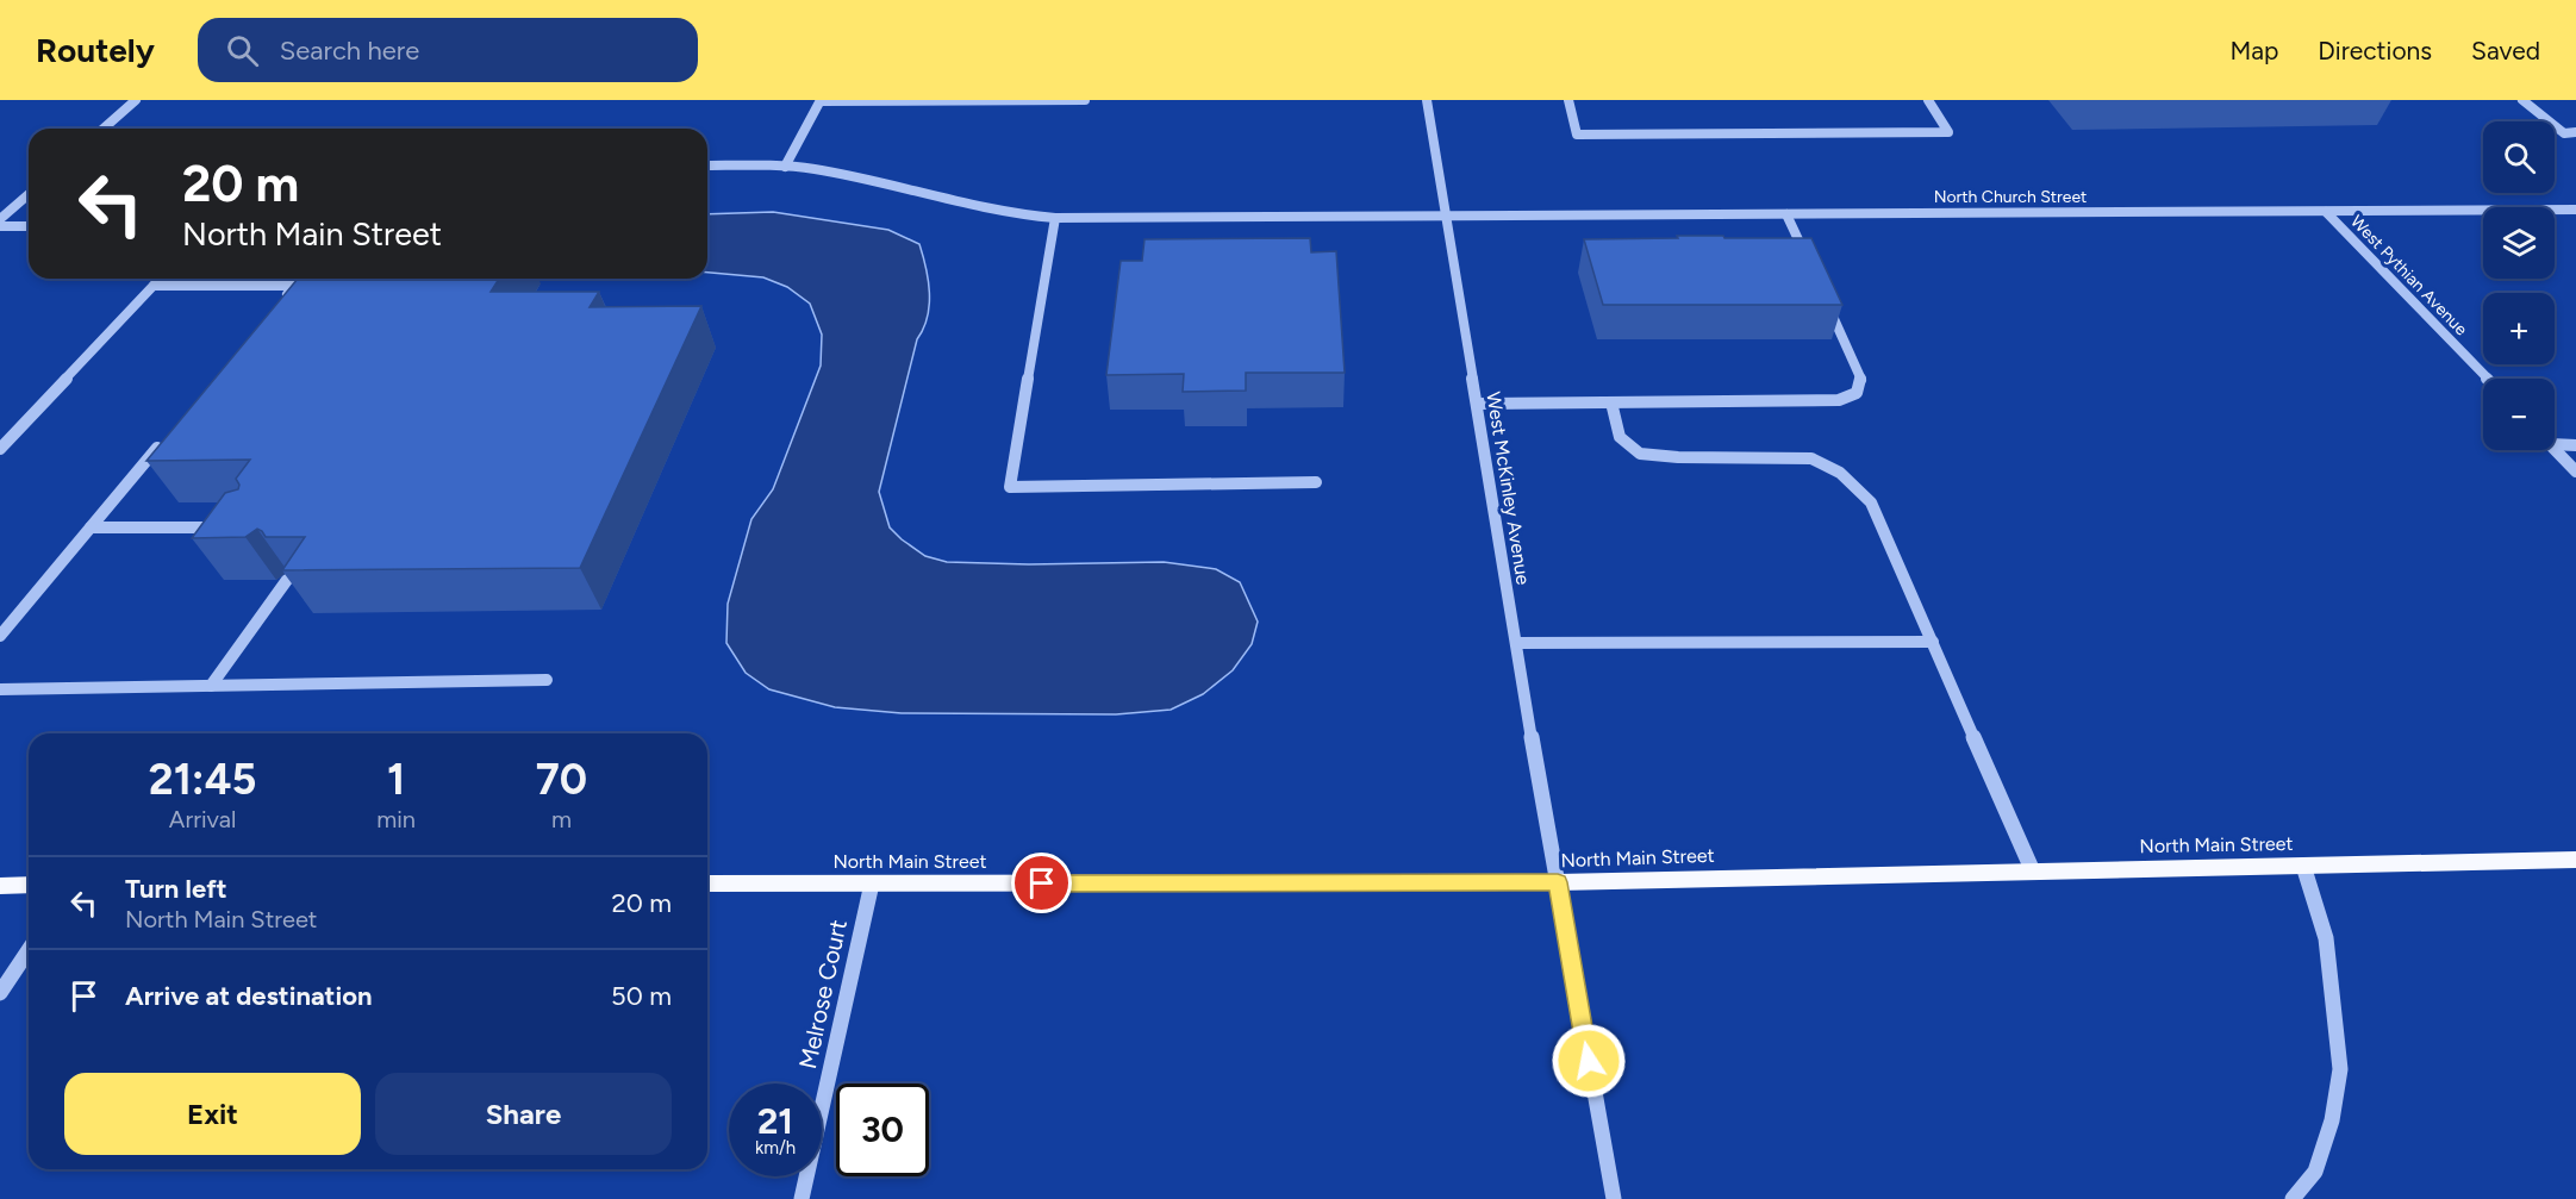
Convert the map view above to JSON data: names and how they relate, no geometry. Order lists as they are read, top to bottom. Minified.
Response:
{"streets":{"main road":["North Main Street"],"street":["North Church Street","West Pythian Avenue","West McKinley Avenue","Melrose Court"]},"crossings":[["North Church Street","West Pythian Avenue"],["North Church Street","West McKinley Avenue"],["West McKinley Avenue","North Main Street"],["North Main Street","Melrose Court"]],"page":{"header":"Routely","search":"Search here","nav":["Map","Directions","Saved"],"map_buttons":["+","−"],"turn":["20 m","North Main Street"],"eta":["21:45","Arrival","1","min","70","m"],"list":[{"name":"Turn left","note":"North Main Street","value":"20 m"},{"name":"Arrive at destination","value":"50 m"}],"buttons":["Exit","Share"],"speed":"21 km/h","limit":"30"}}
